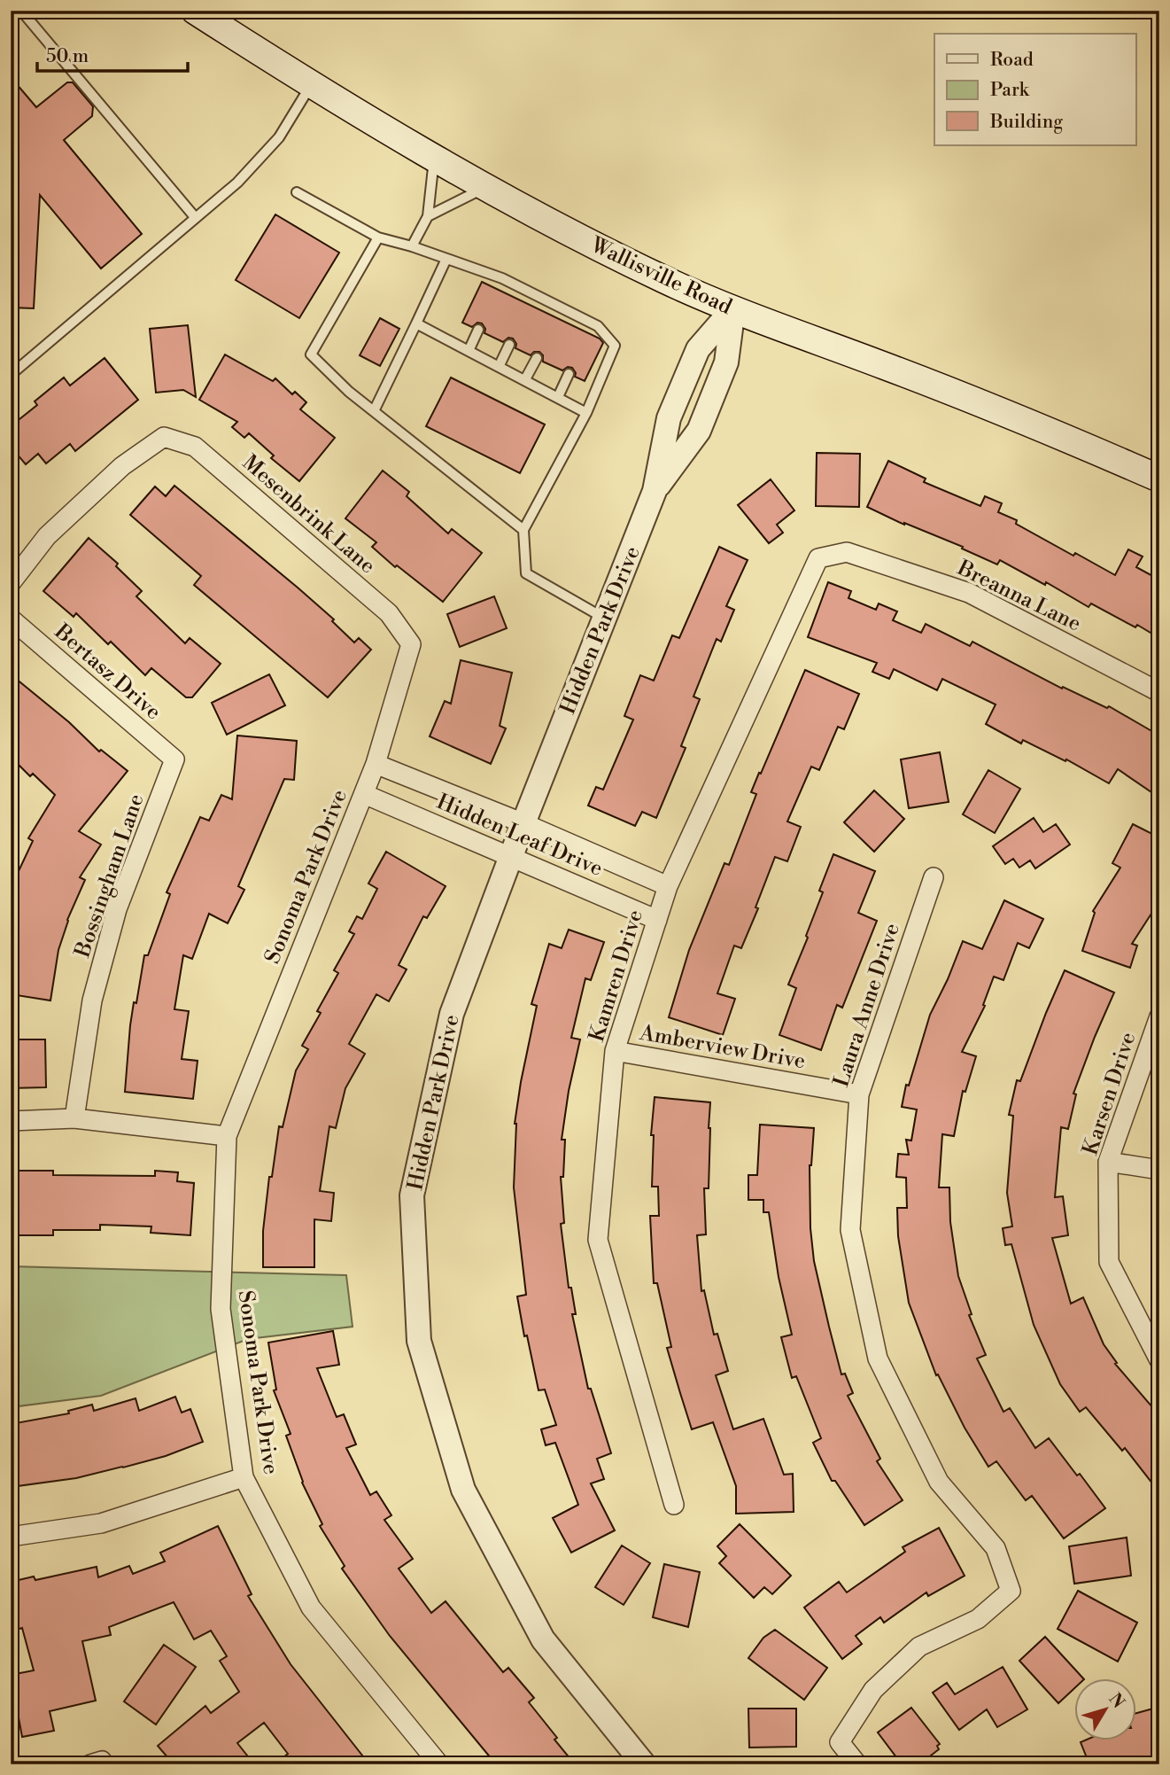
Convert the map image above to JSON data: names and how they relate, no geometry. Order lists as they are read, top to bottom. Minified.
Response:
{"streets":{"main road":["Wallisville Road"],"street":["Mesenbrink Lane","Breanna Lane","Hidden Park Drive","Bertasz Drive","Hidden Leaf Drive","Bossingham Lane","Sonoma Park Drive","Kamren Drive","Laura Anne Drive","Amberview Drive","Karsen Drive"]},"crossings":[["Wallisville Road","Hidden Park Drive"],["Mesenbrink Lane","Sonoma Park Drive"],["Breanna Lane","Kamren Drive"],["Hidden Park Drive","Hidden Leaf Drive"],["Bertasz Drive","Bossingham Lane"],["Hidden Leaf Drive","Sonoma Park Drive"],["Hidden Leaf Drive","Kamren Drive"],["Kamren Drive","Amberview Drive"],["Laura Anne Drive","Amberview Drive"]],"legend":["Road","Park","Building"],"scale_bar":"50 m","north":"top right"}
